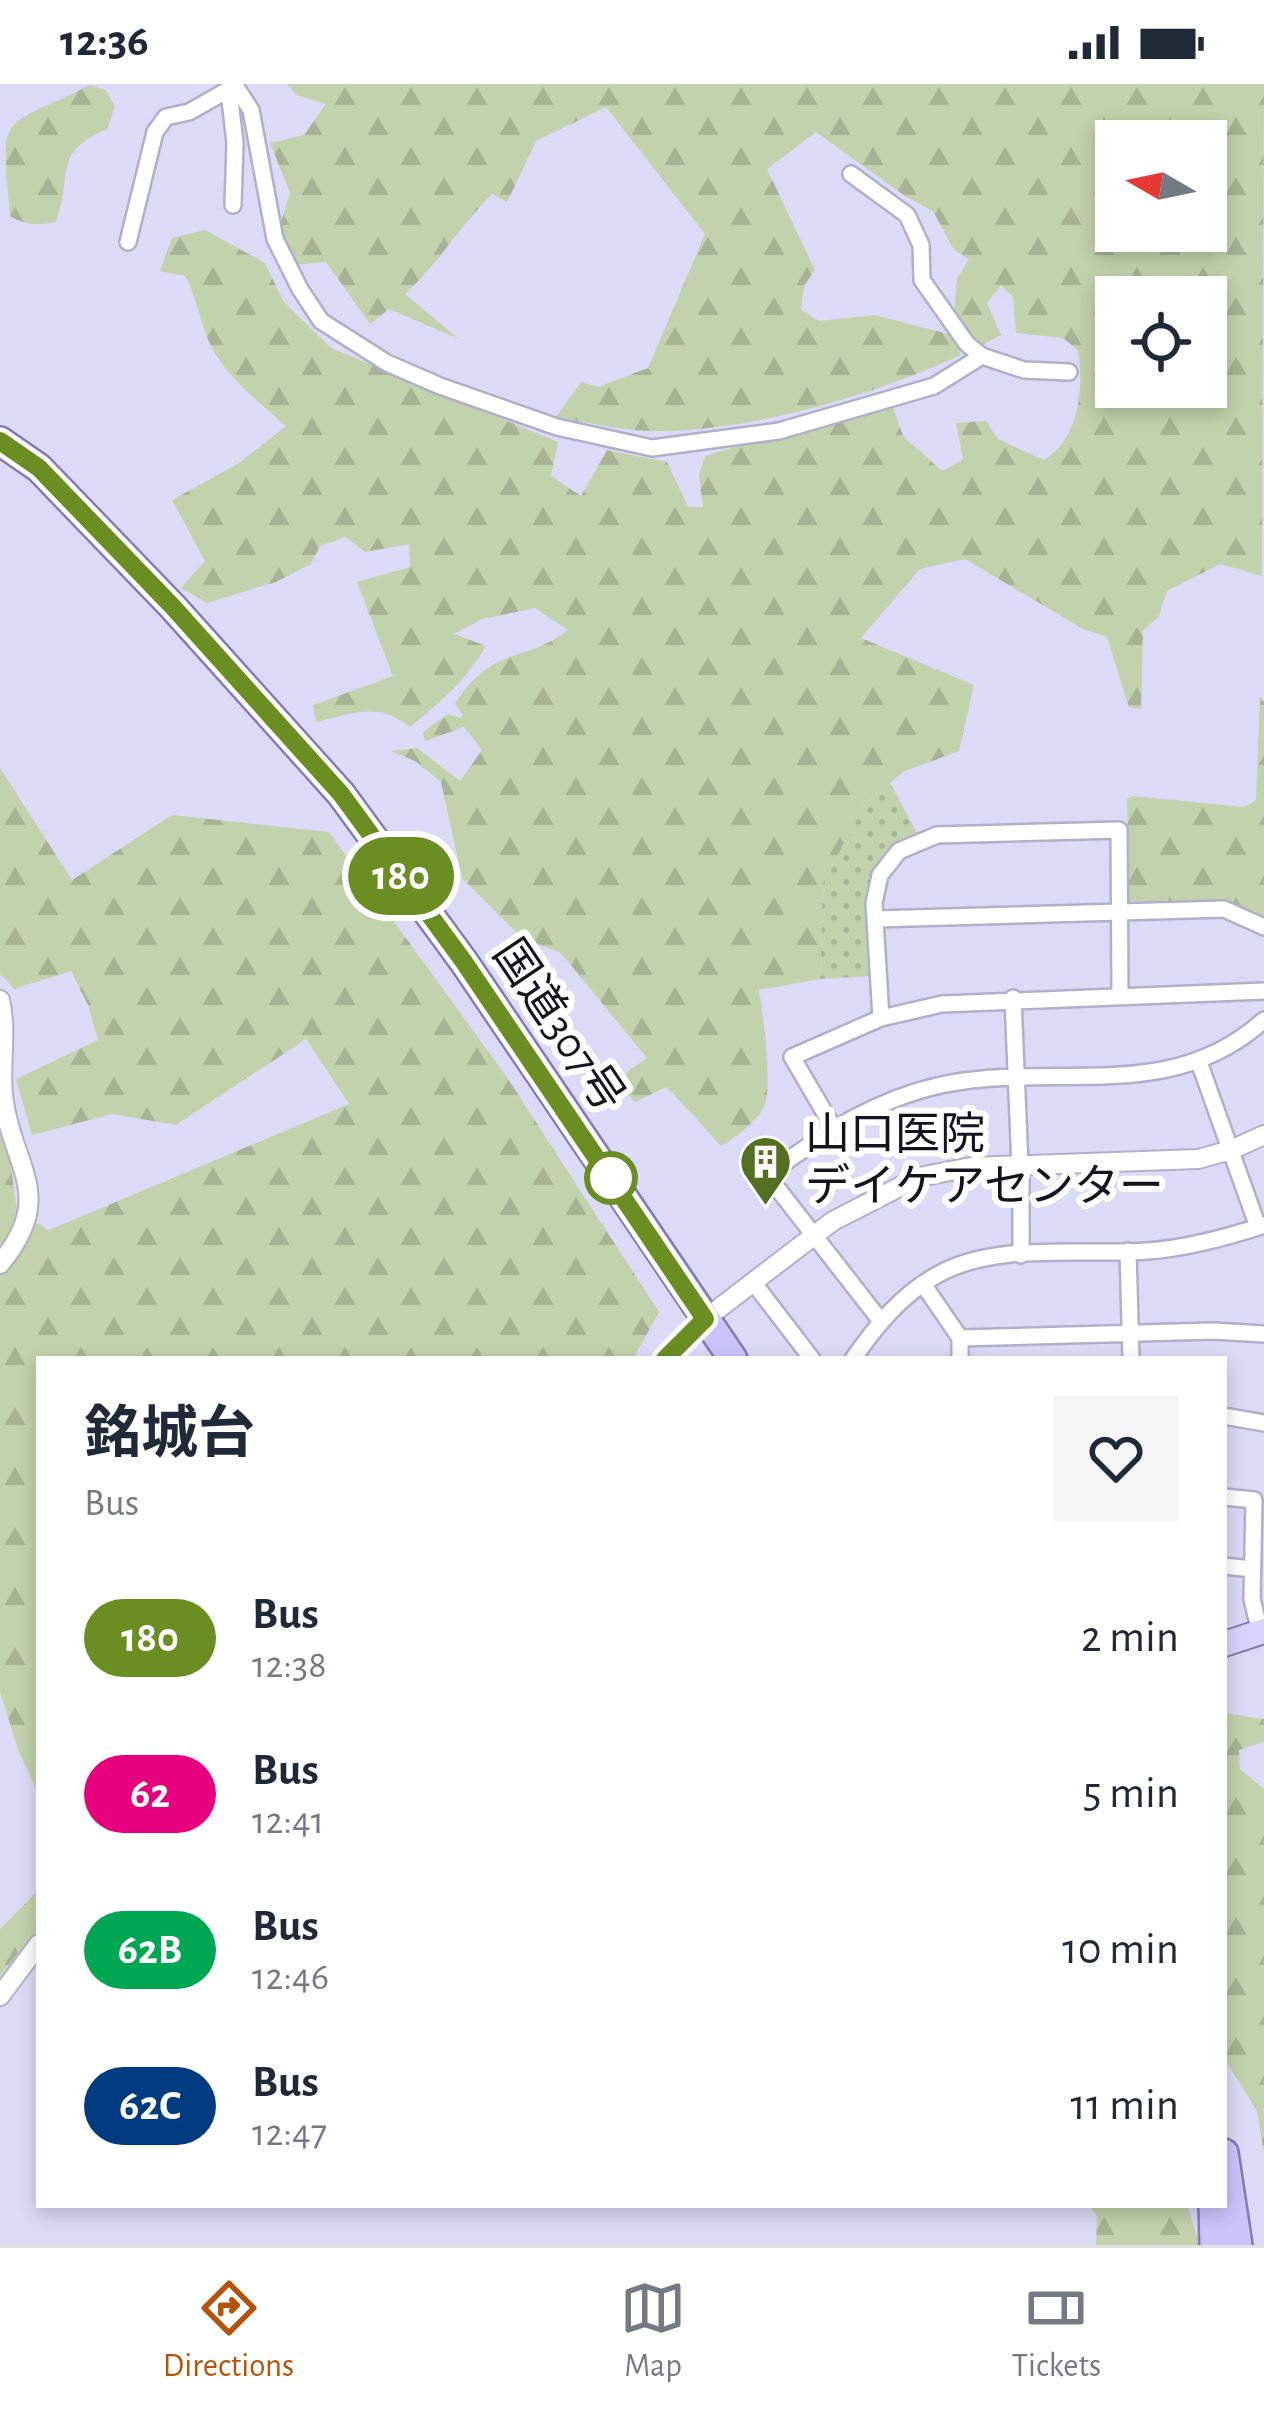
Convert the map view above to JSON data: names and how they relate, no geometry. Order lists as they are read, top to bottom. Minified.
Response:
{"streets":{"highway":["国道307号"]},"places":{"building":["山口医院 デイケアセンター"]},"lines":["bus line 180"],"north":"left","page":{"status":"12:36","on_map":"180","heading":["銘城台","Bus"],"list":[{"mark":"180","name":"Bus","note":"12:38","value":"2 min"},{"mark":"62","name":"Bus","note":"12:41","value":"5 min"},{"mark":"62B","name":"Bus","note":"12:46","value":"10 min"},{"mark":"62C","name":"Bus","note":"12:47","value":"11 min"}],"tabs":["Directions","Map","Tickets"]}}
